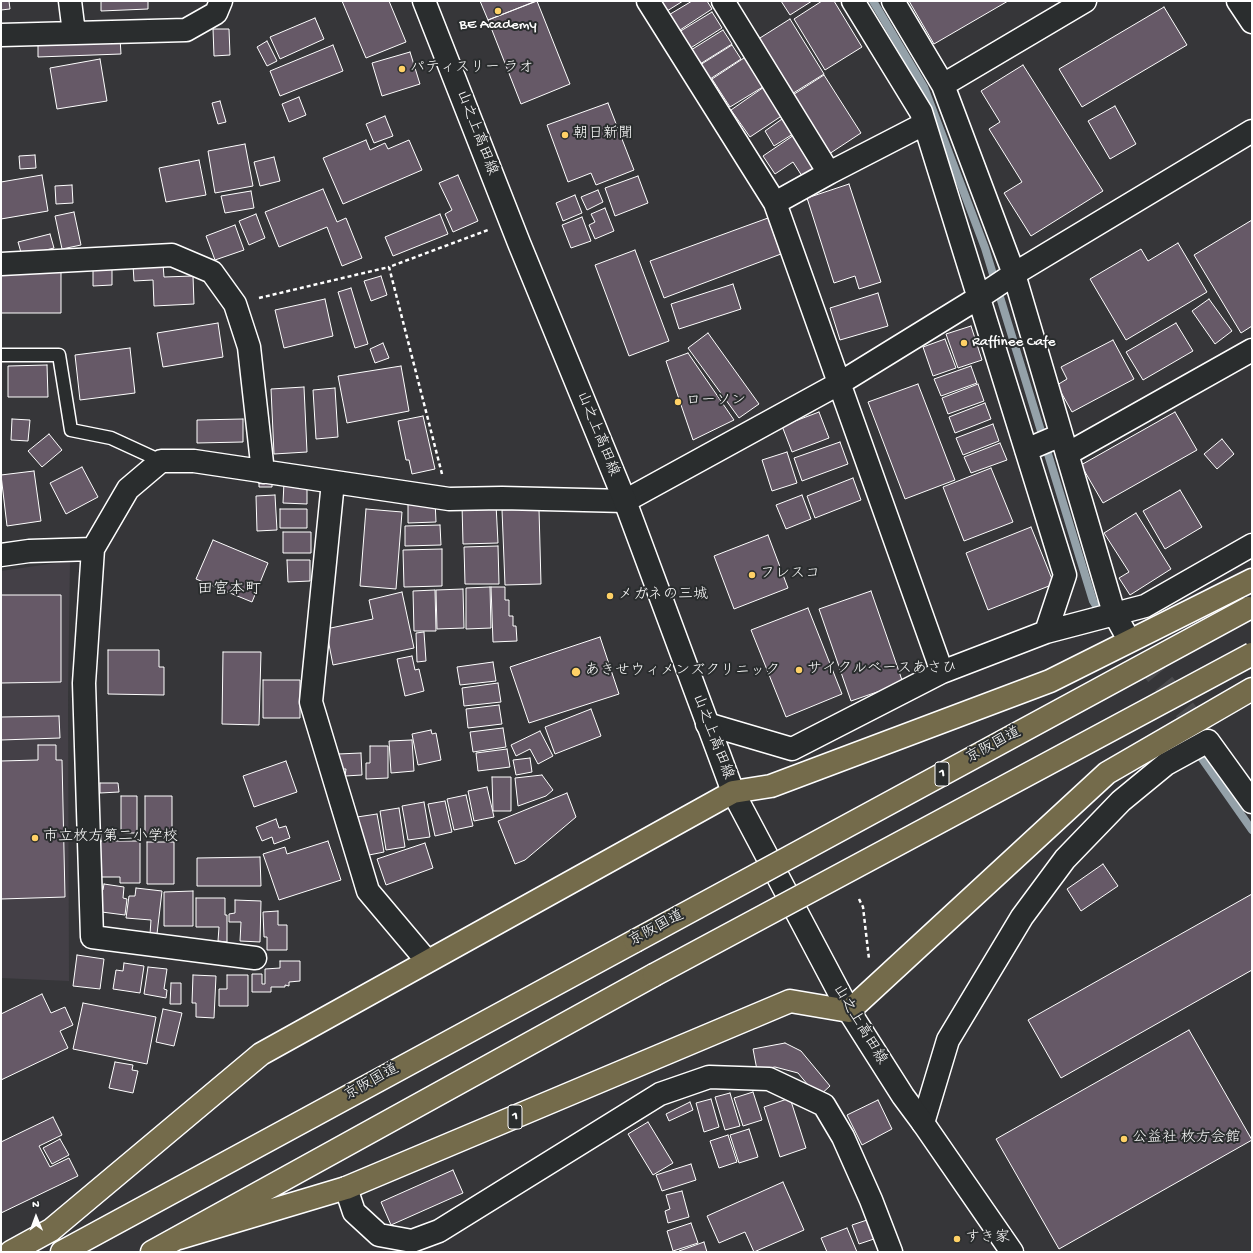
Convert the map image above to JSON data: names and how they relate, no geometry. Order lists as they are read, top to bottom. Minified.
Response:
{"streets":{"highway":["京阪国道","1"],"street":["山之上高田線"]},"crossings":[["山之上高田線","1"]],"districts":["田宮本町"],"places":["BE Academy","パティスリー ラオ","朝日新聞","Raffinee Cafe","ローソン","フレスコ","メガネの三城","サイクルベースあさひ","あきせウィメンズクリニック","市立枚方第二小学校","公益社 枚方会館","すき家"],"north":"top"}
